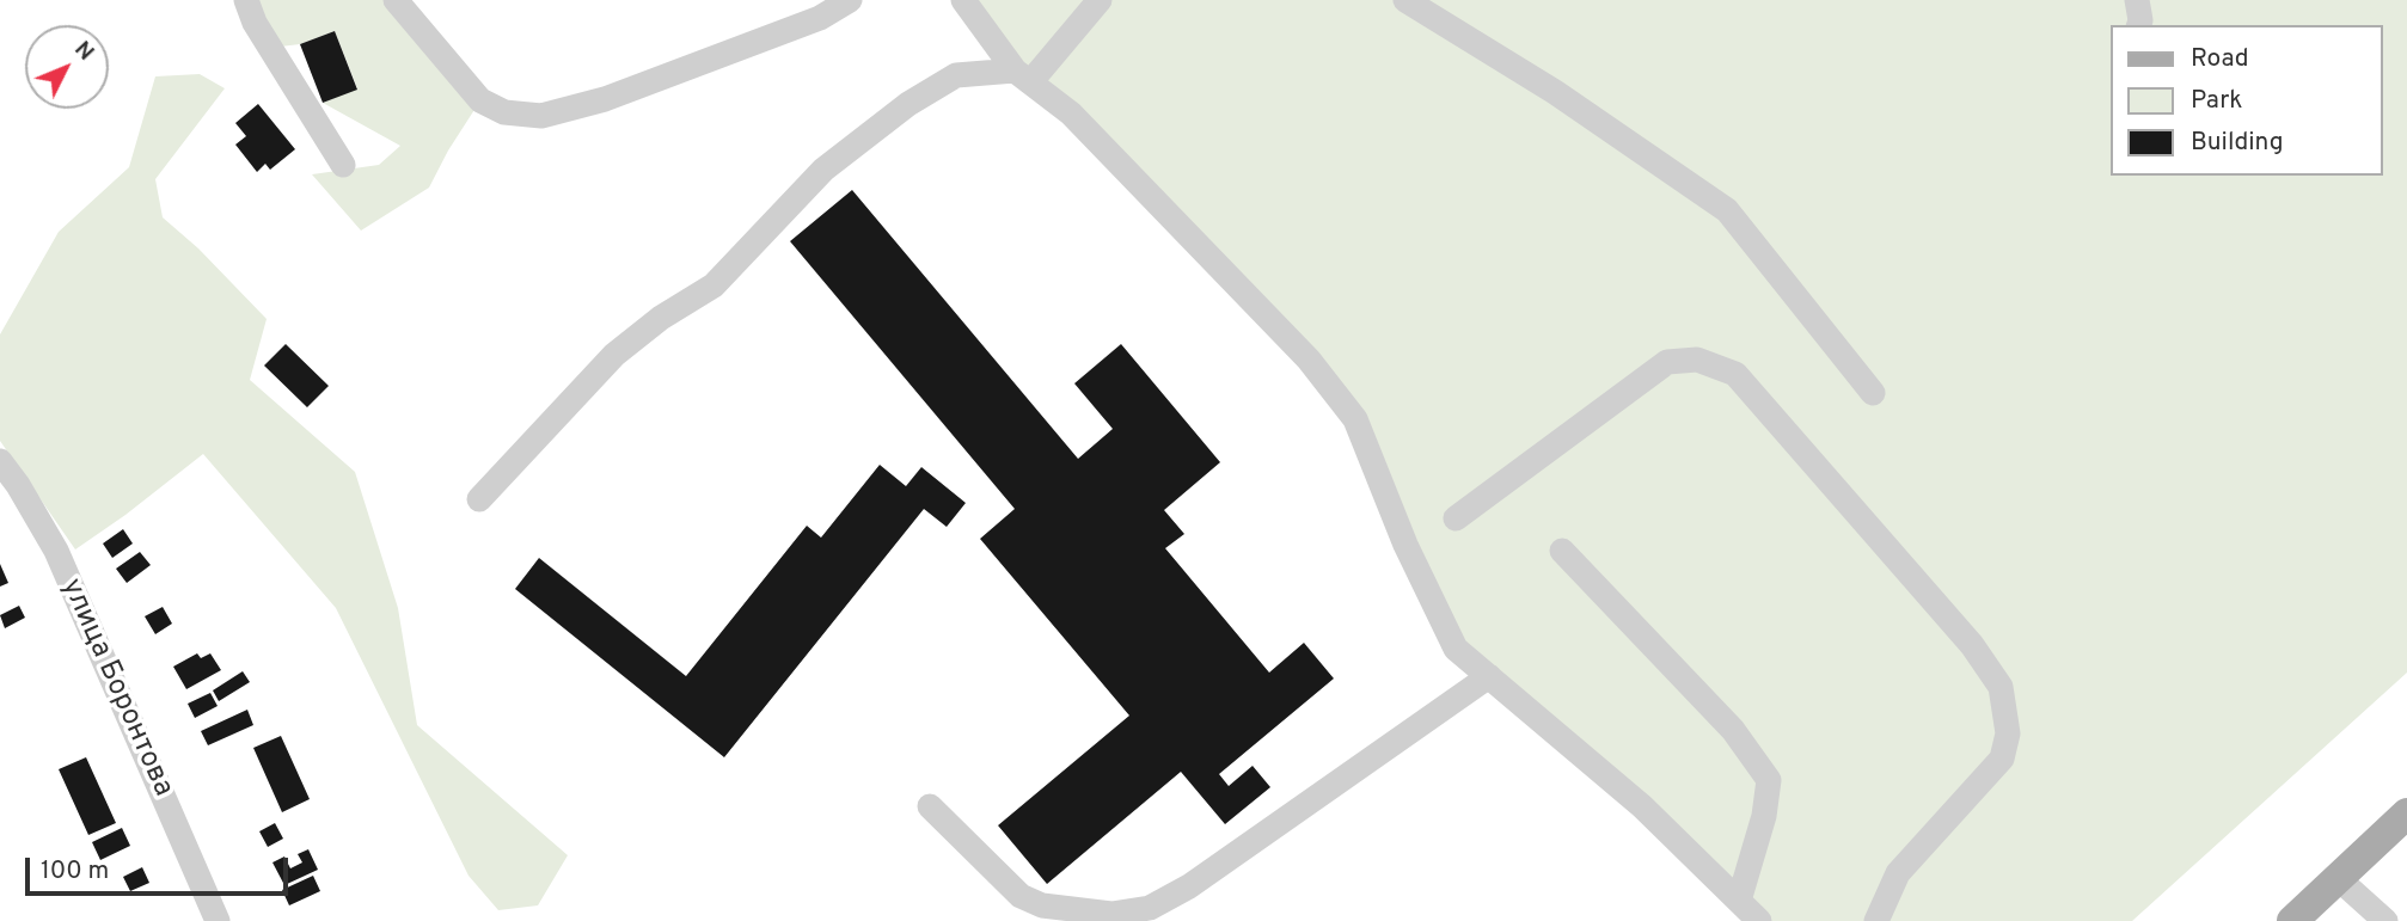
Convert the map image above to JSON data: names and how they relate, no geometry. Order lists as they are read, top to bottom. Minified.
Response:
{"streets":{"street":["улица Боронтова"]},"legend":["Road","Park","Building"],"scale_bar":"100 m","north":"top right"}
